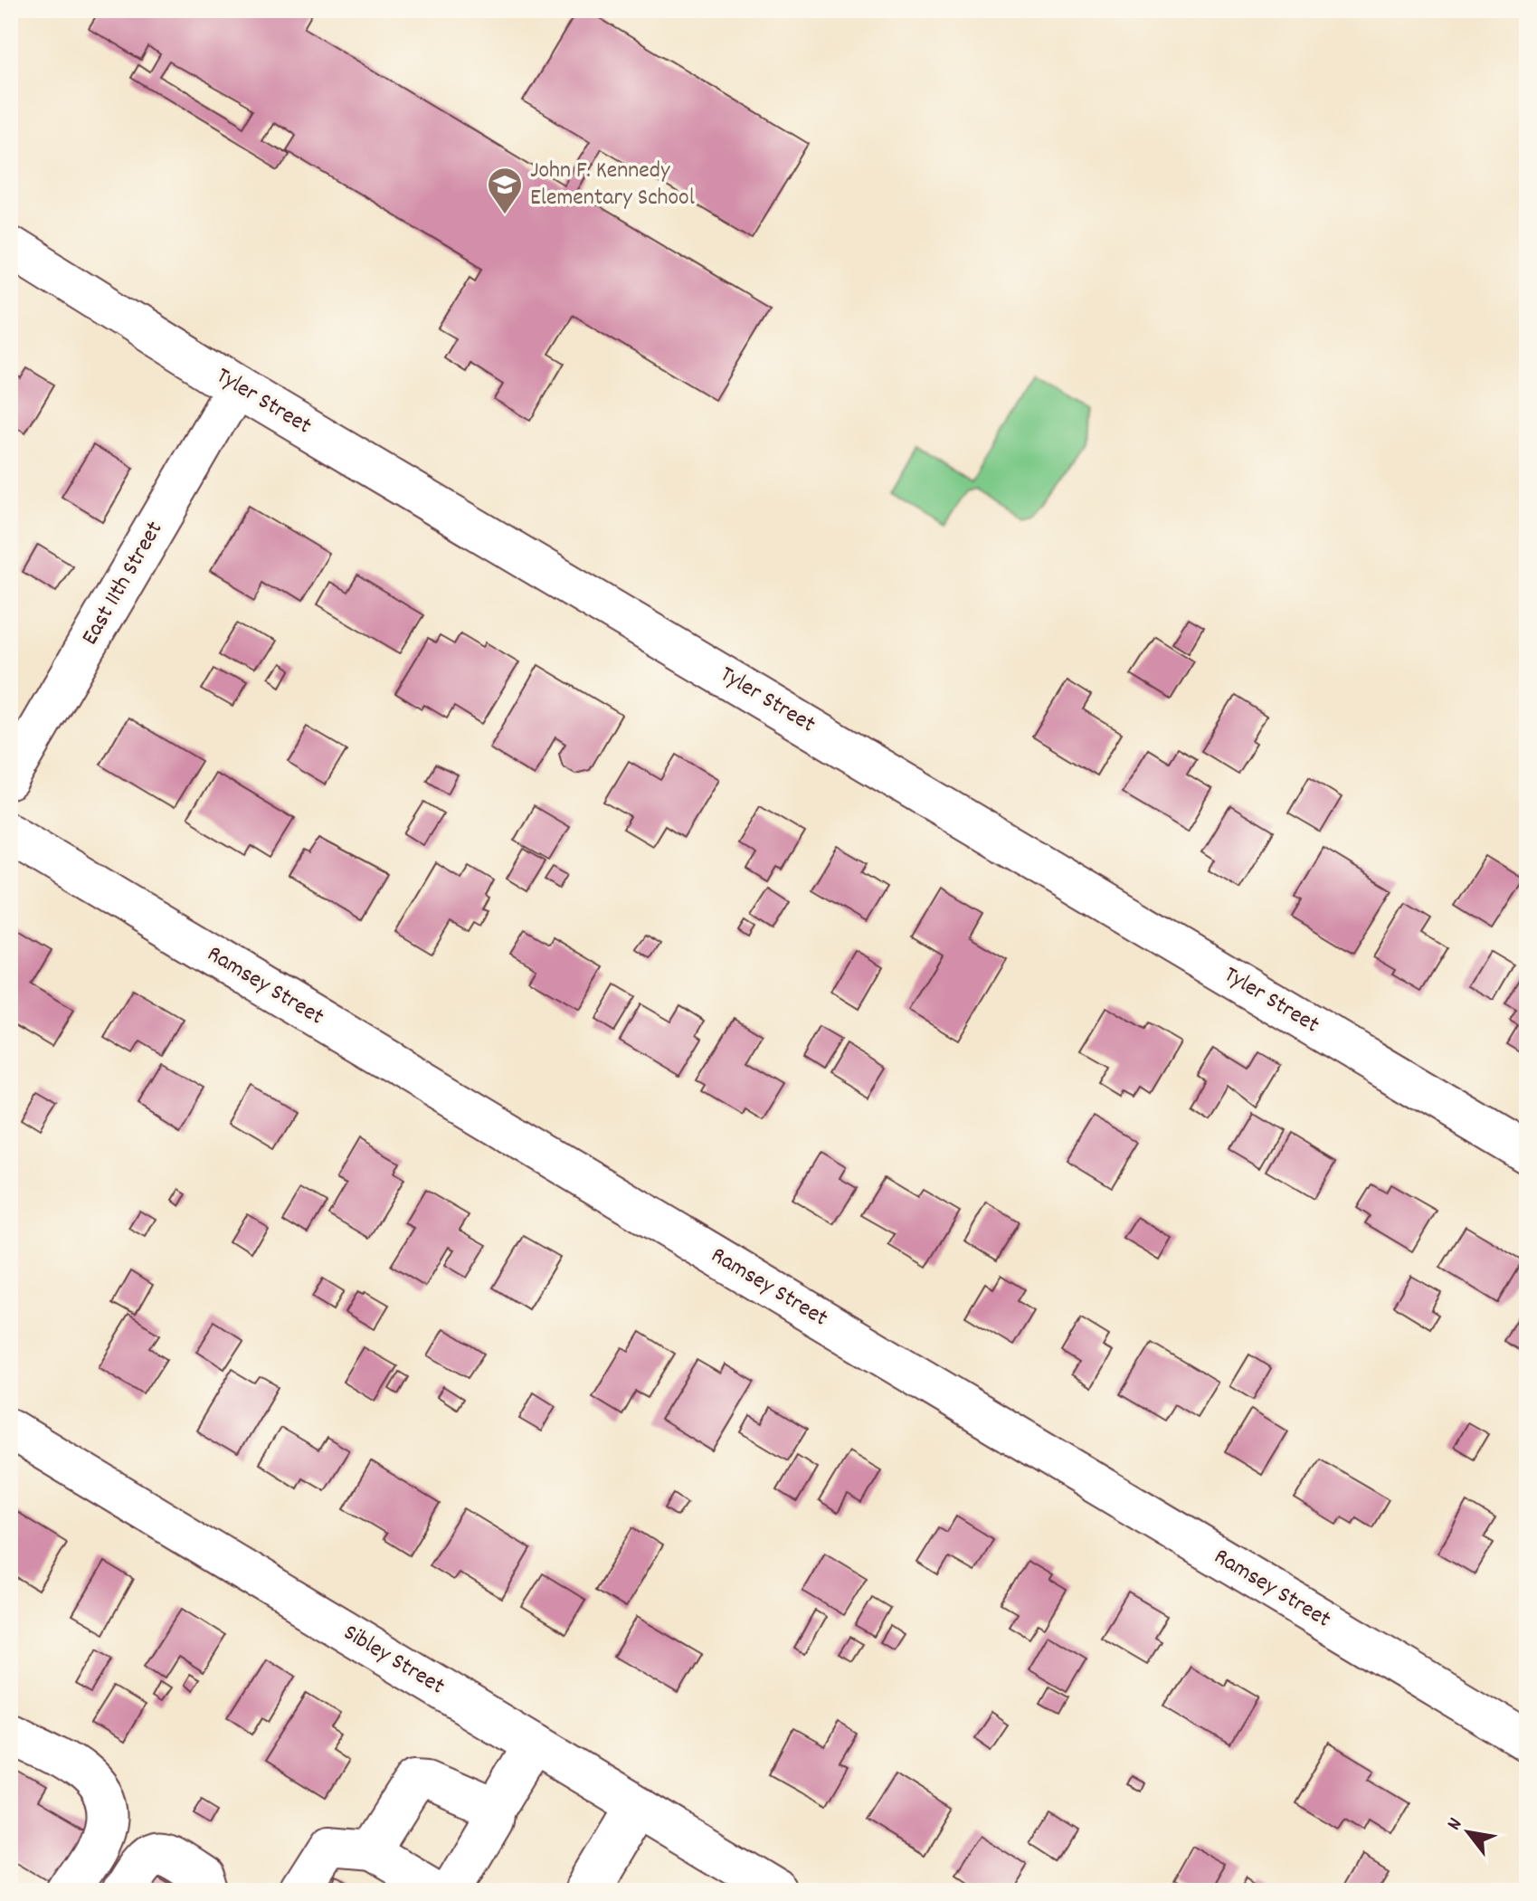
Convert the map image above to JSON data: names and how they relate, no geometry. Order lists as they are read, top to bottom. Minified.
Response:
{"streets":{"street":["Tyler Street","East 11th Street","Ramsey Street","Sibley Street"]},"crossings":[["Tyler Street","East 11th Street"]],"places":{"school or university":["John F. Kennedy Elementary School"]},"north":"top left"}
